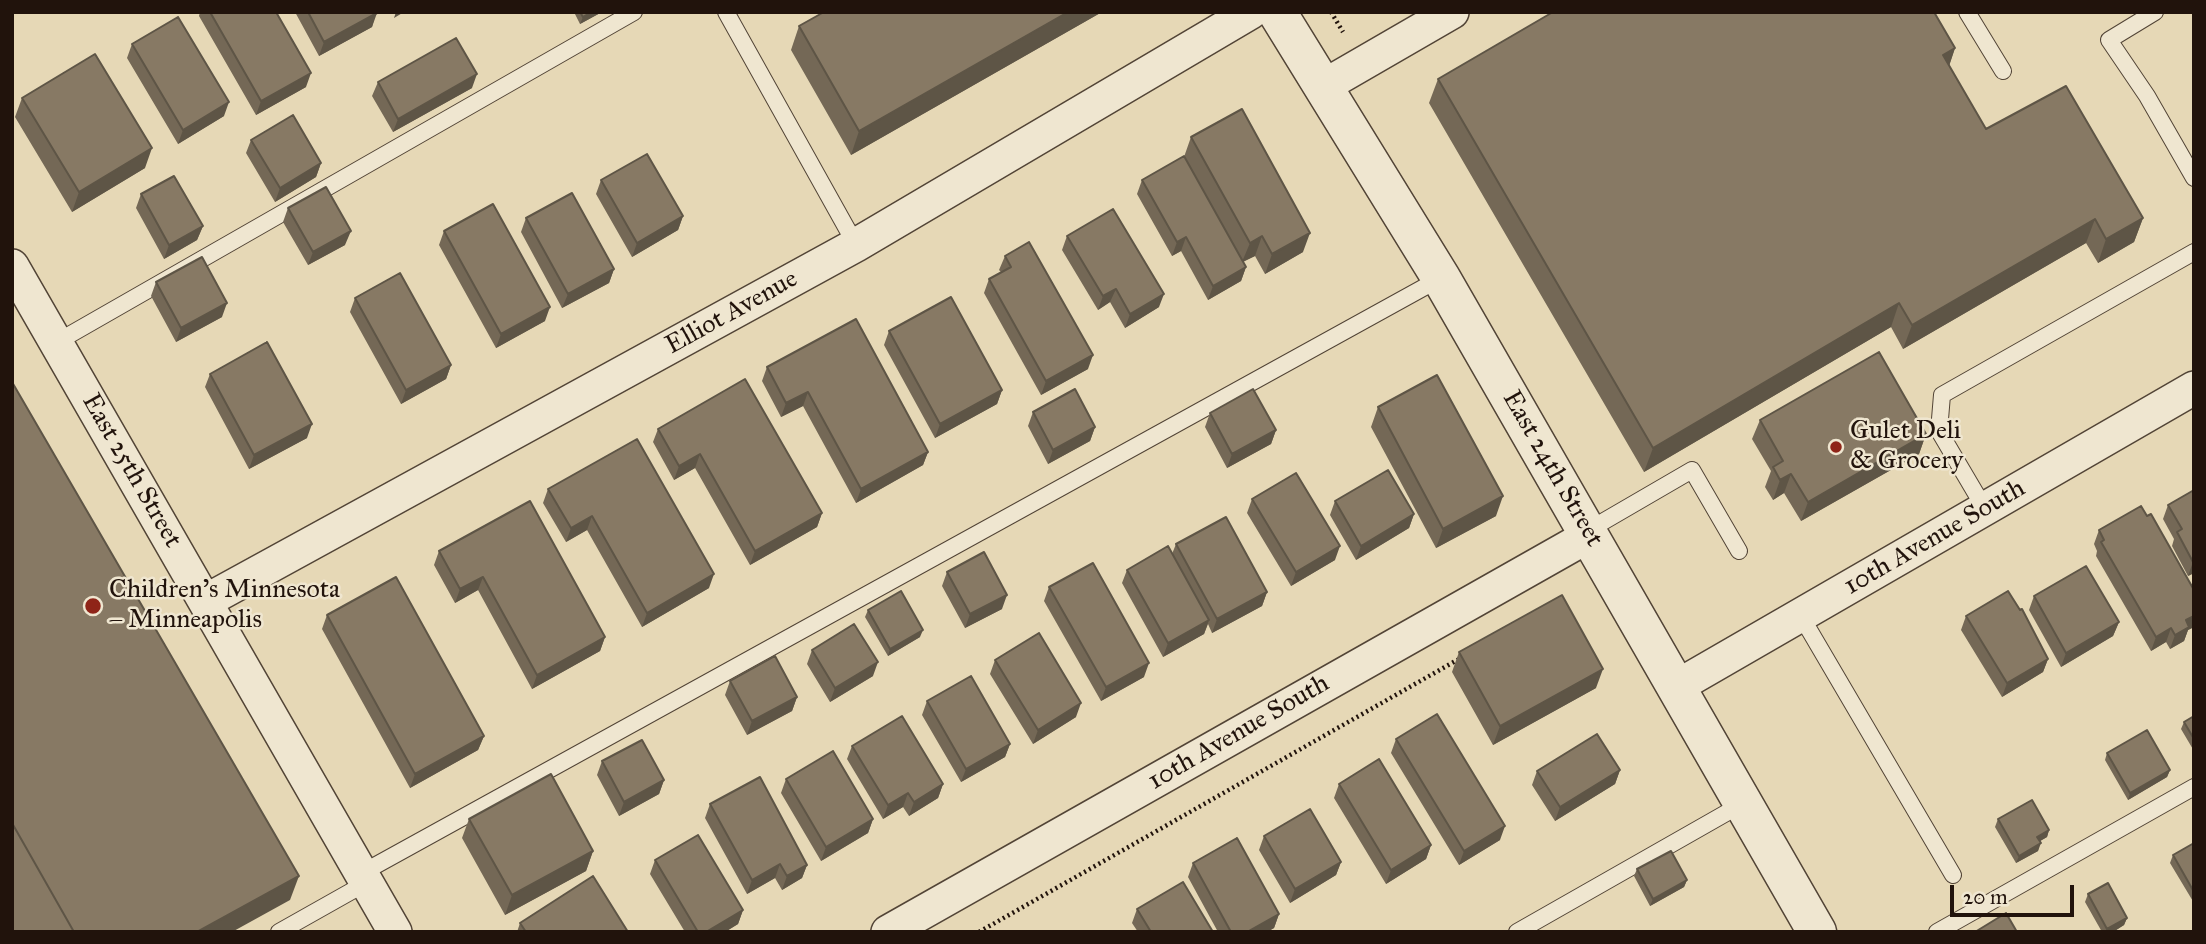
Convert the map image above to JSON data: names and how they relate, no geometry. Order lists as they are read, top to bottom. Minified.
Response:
{"streets":{"street":["Elliot Avenue","East 24th Street","East 25th Street","10th Avenue South"]},"crossings":[["Elliot Avenue","East 25th Street"],["East 24th Street","10th Avenue South"]],"places":["Gulet Deli & Grocery","Children’s Minnesota – Minneapolis"],"scale_bar":"20 m"}
